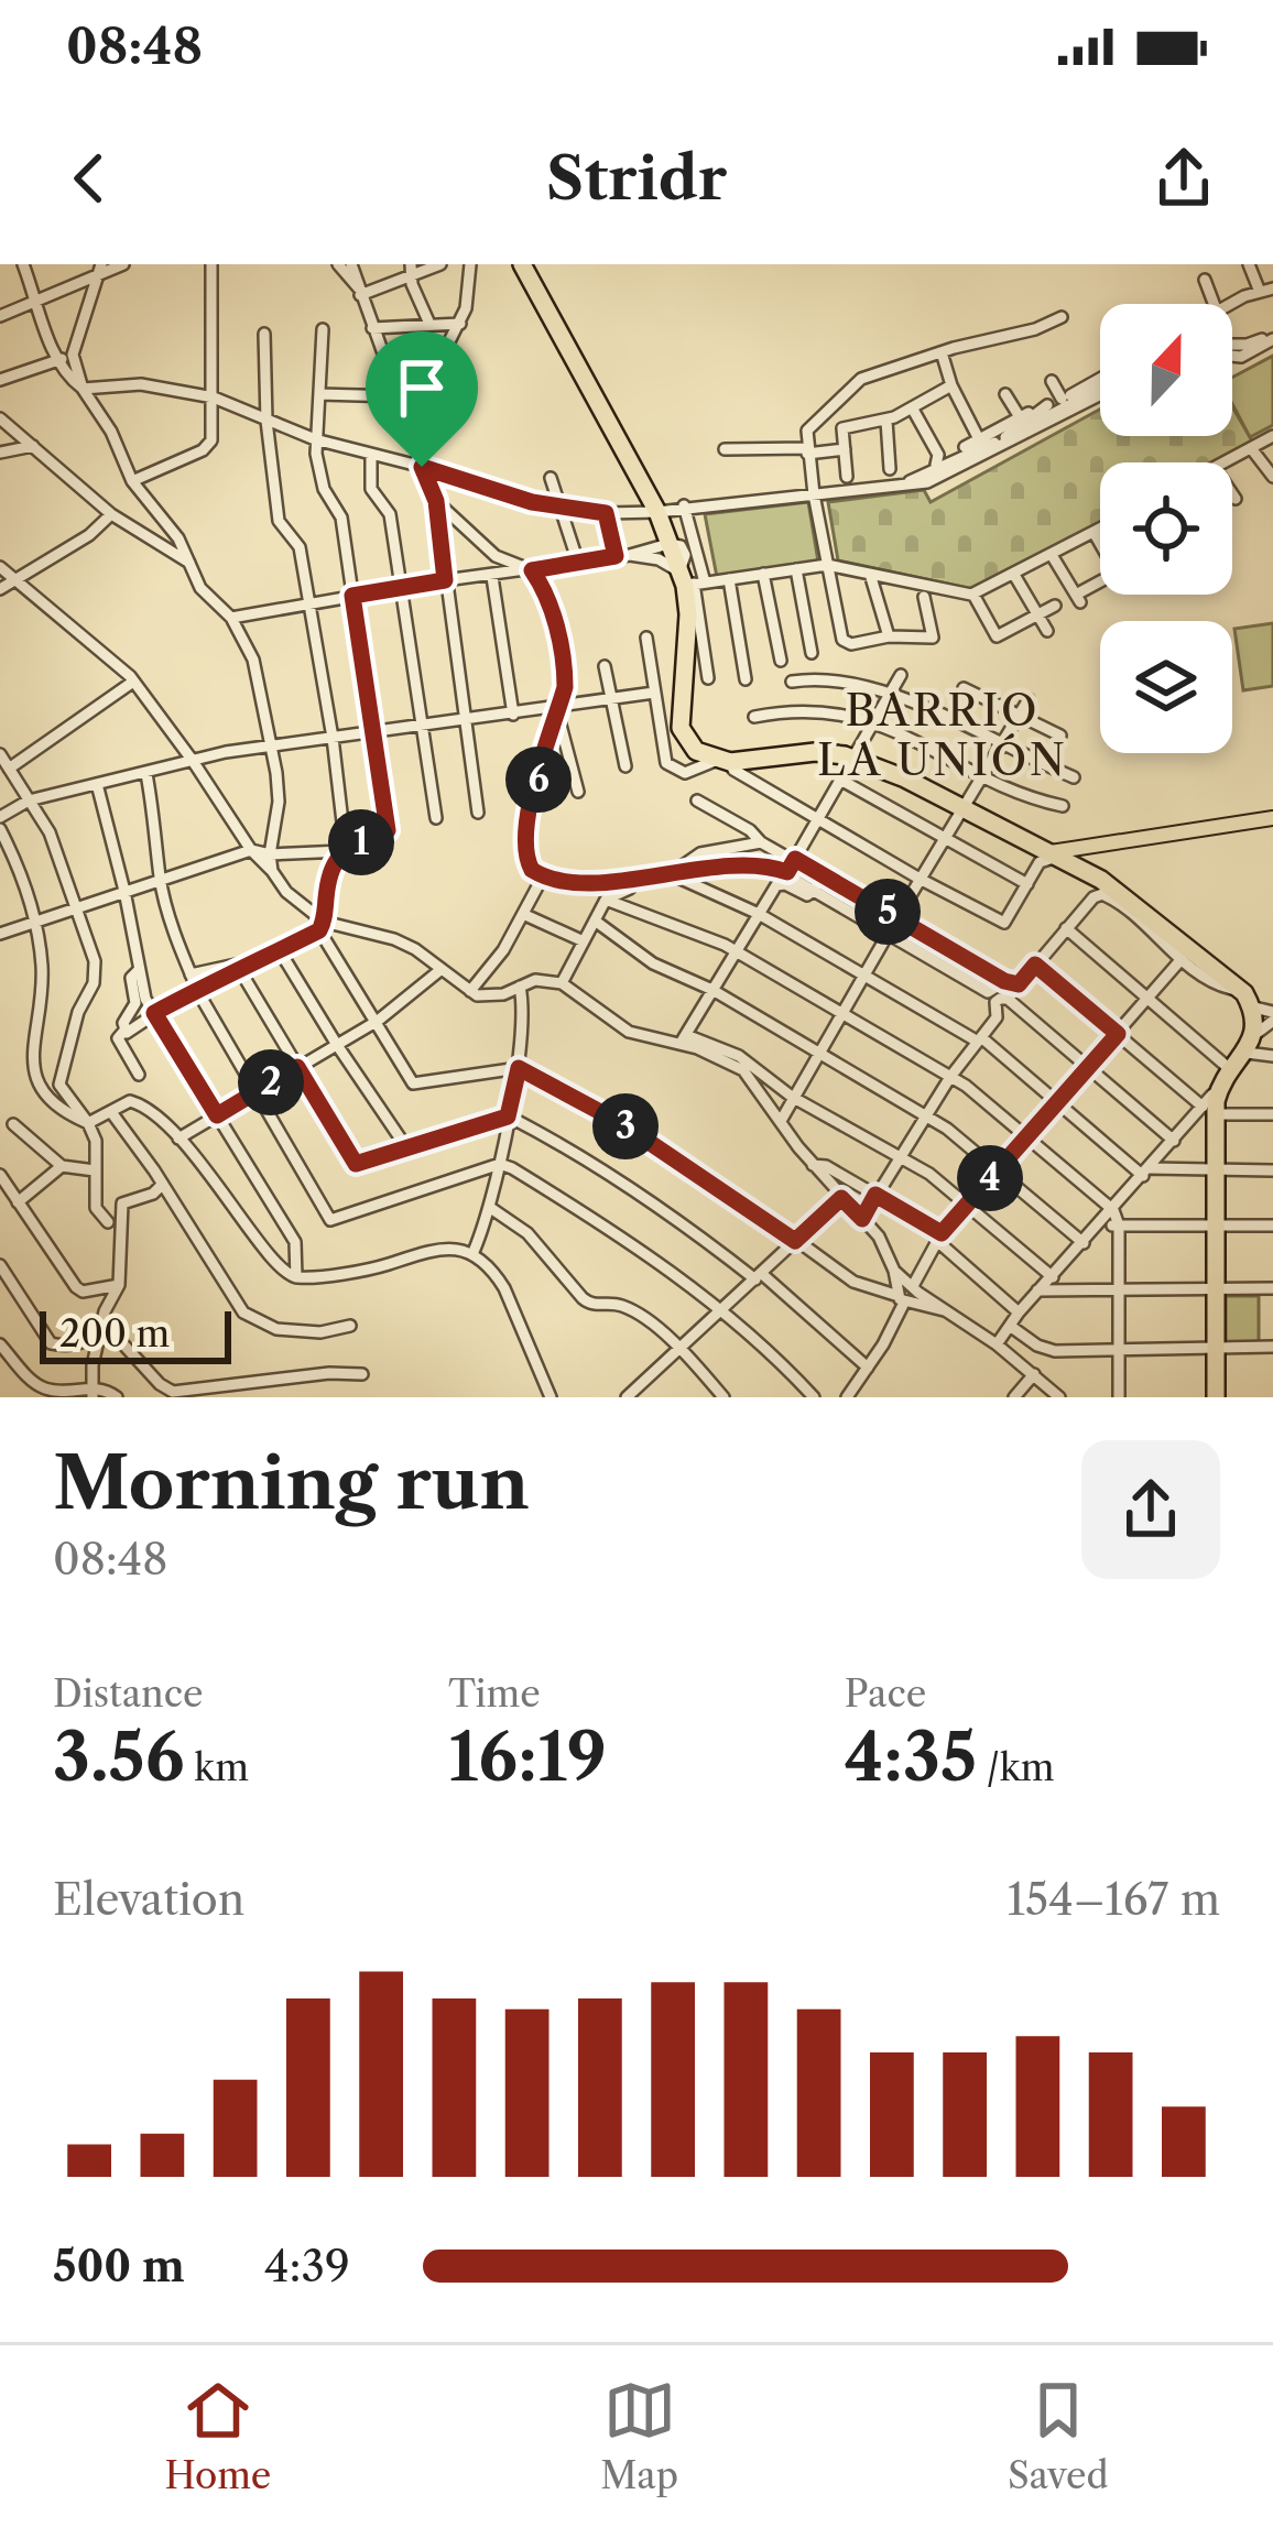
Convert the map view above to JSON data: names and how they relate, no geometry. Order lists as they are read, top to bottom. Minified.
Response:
{"districts":["BARRIO LA UNIÓN"],"scale_bar":"200 m","north":"top","page":{"status":"08:48","header":"Stridr","pins":["6","1","5","2","3","4"],"scale":"200 m","heading":["Morning run","08:48"],"stats":[["Distance","3.56 km"],["Time","16:19"],["Pace","4:35 /km"]],"chart":["Elevation","154–167 m"],"list":[{"name":"500 m","note":"4:39"}],"tabs":["Home","Map","Saved"]}}
